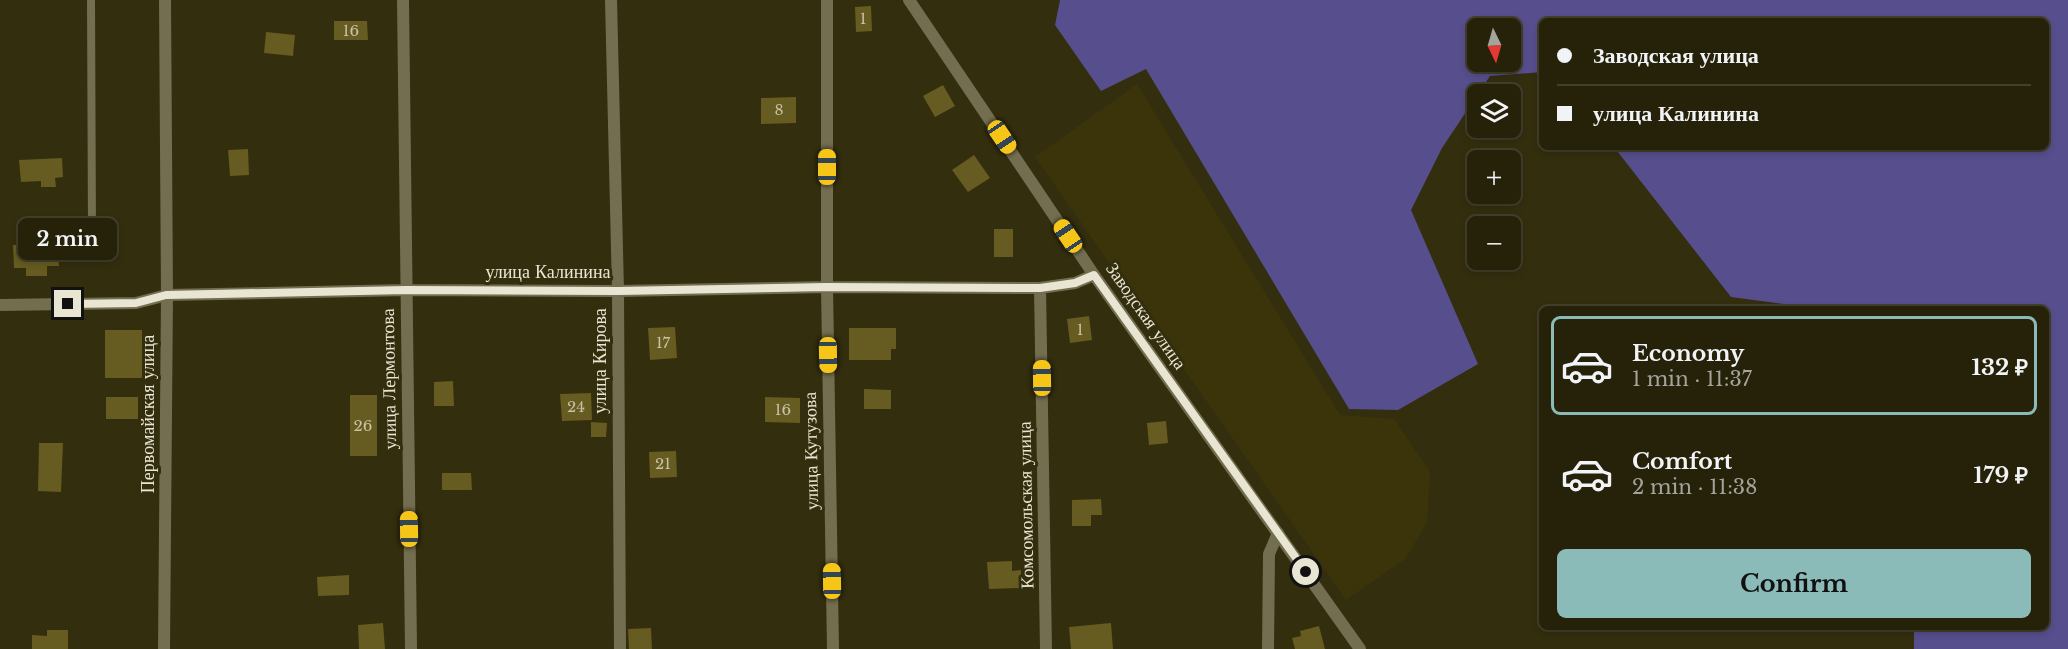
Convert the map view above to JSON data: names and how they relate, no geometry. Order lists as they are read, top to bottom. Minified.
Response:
{"streets":{"street":["улица Калинина","Заводская улица","улица Кирова","улица Лермонтова","Первомайская улица","улица Кутузова","Комсомольская улица"]},"crossings":[["улица Калинина","Заводская улица"],["улица Калинина","улица Кирова"],["улица Калинина","улица Лермонтова"],["улица Калинина","Первомайская улица"],["улица Калинина","улица Кутузова"],["улица Калинина","Комсомольская улица"]],"house_numbers":["1","16","8","1","17","24","16","26","21"],"north":"bottom","page":{"map_buttons":["+","−"],"banner":["Заводская улица","улица Калинина"],"bubble":"2 min","list":[{"name":"Economy","note":"1 min · 11:37","value":"132 ₽"},{"name":"Comfort","note":"2 min · 11:38","value":"179 ₽"}],"buttons":"Confirm"}}
